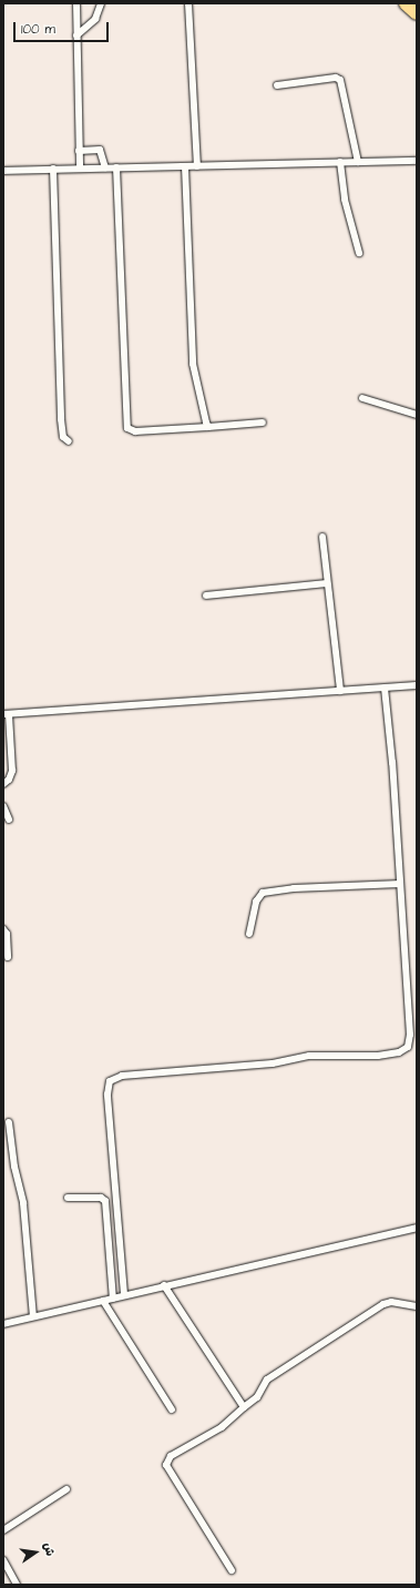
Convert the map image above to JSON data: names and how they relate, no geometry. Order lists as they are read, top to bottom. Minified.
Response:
{"scale_bar":"100 m","north":"right"}
